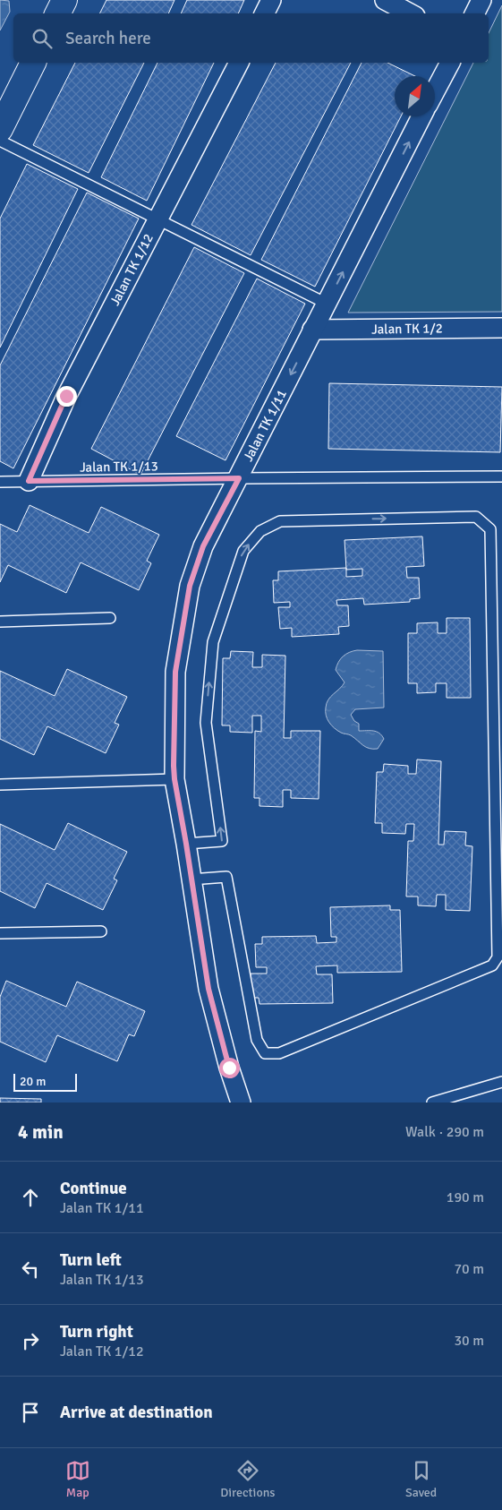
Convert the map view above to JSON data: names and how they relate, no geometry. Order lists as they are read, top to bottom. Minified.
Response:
{"streets":{"street":["Jalan TK 1/12","Jalan TK 1/2","Jalan TK 1/11"],"lane":["Jalan TK 1/13"]},"crossings":[["Jalan TK 1/12","Jalan TK 1/13"],["Jalan TK 1/2","Jalan TK 1/11"],["Jalan TK 1/11","Jalan TK 1/13"]],"scale_bar":"20 m","north":"top right","page":{"search":"Search here","scale":"20 m","heading":["4 min","Walk · 290 m"],"list":[["Continue","Jalan TK 1/11","190 m"],["Turn left","Jalan TK 1/13","70 m"],["Turn right","Jalan TK 1/12","30 m"],"Arrive at destination"],"nav":["Map","Directions","Saved"]}}
